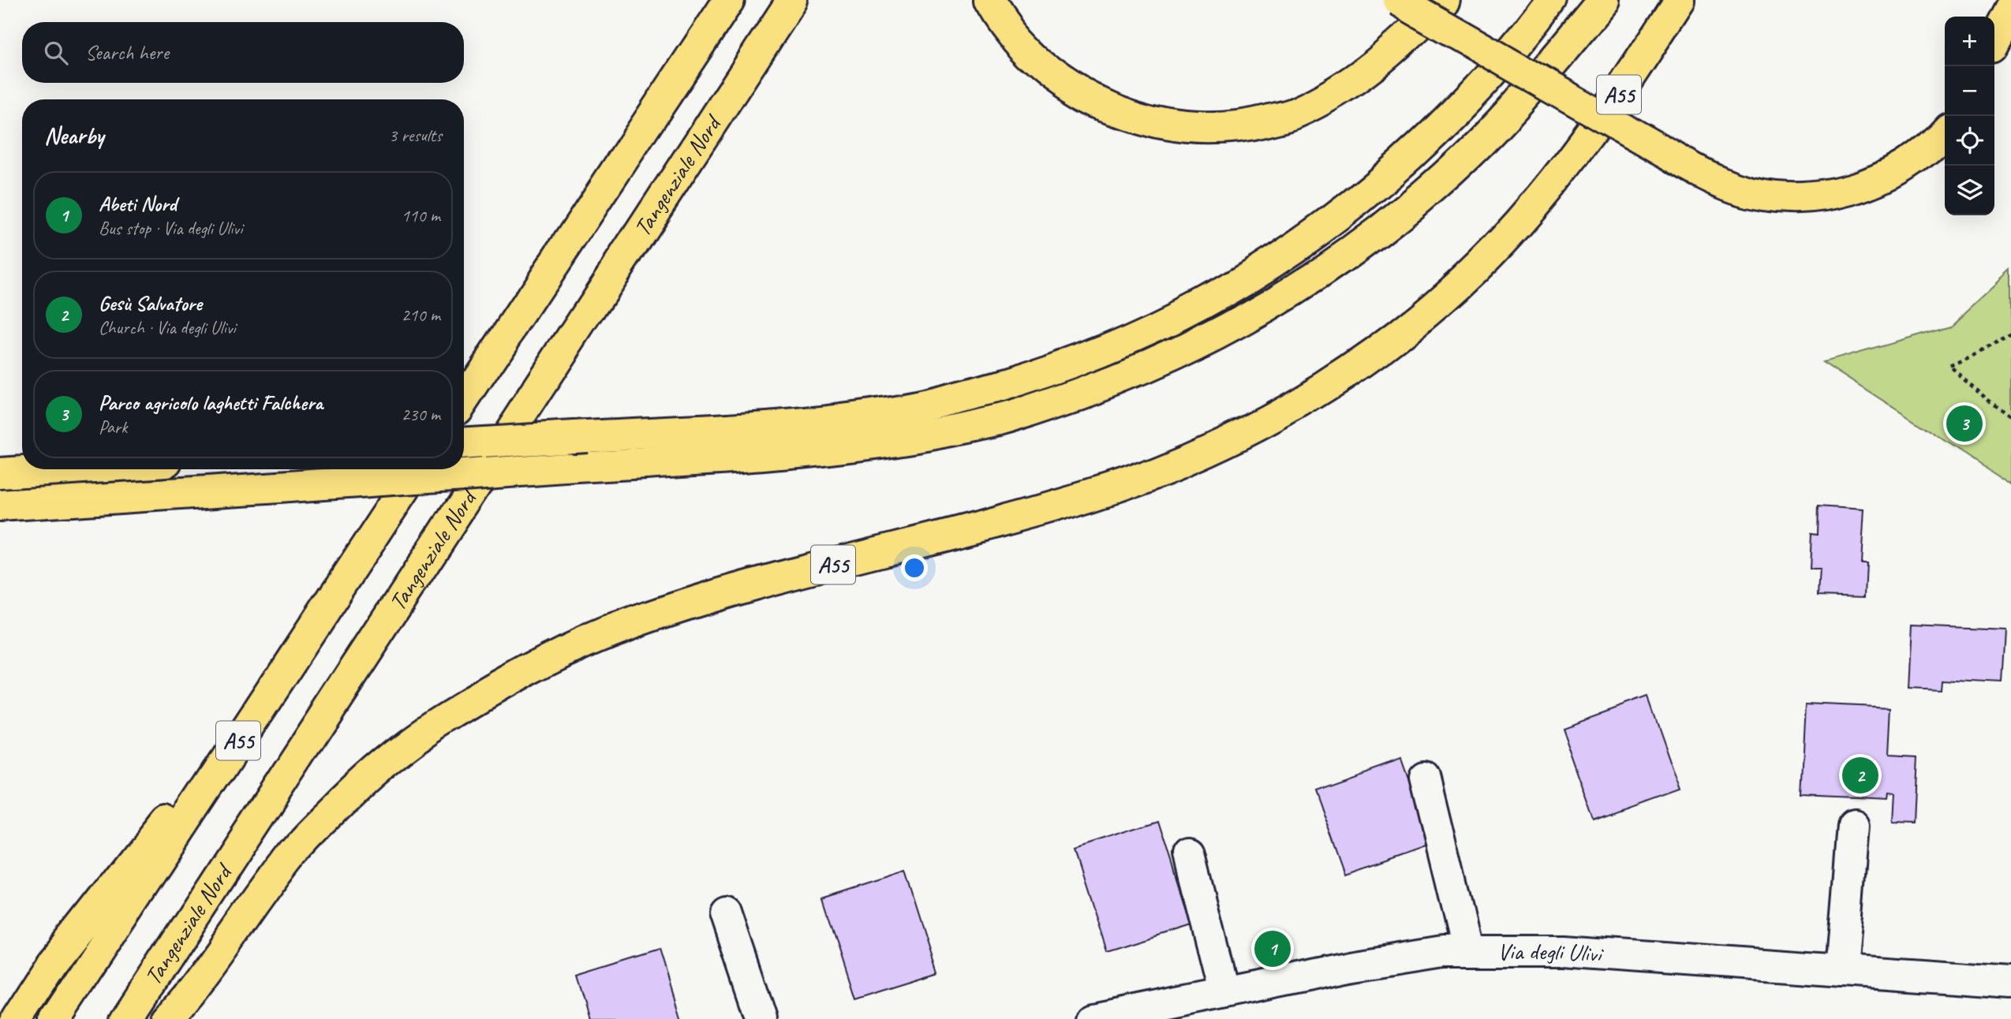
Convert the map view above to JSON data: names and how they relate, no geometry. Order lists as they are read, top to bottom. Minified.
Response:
{"streets":{"highway":["A55","Tangenziale Nord"],"street":["Via degli Ulivi"]},"page":{"map_buttons":["+","−"],"search":"Search here","heading":["Nearby","3 results"],"list":[{"mark":"1","name":"Abeti Nord","note":"Bus stop · Via degli Ulivi","value":"110 m"},{"mark":"2","name":"Gesù Salvatore","note":"Church · Via degli Ulivi","value":"210 m"},{"mark":"3","name":"Parco agricolo laghetti Falchera","note":"Park","value":"230 m"}],"pins":["3","2","1"]}}
